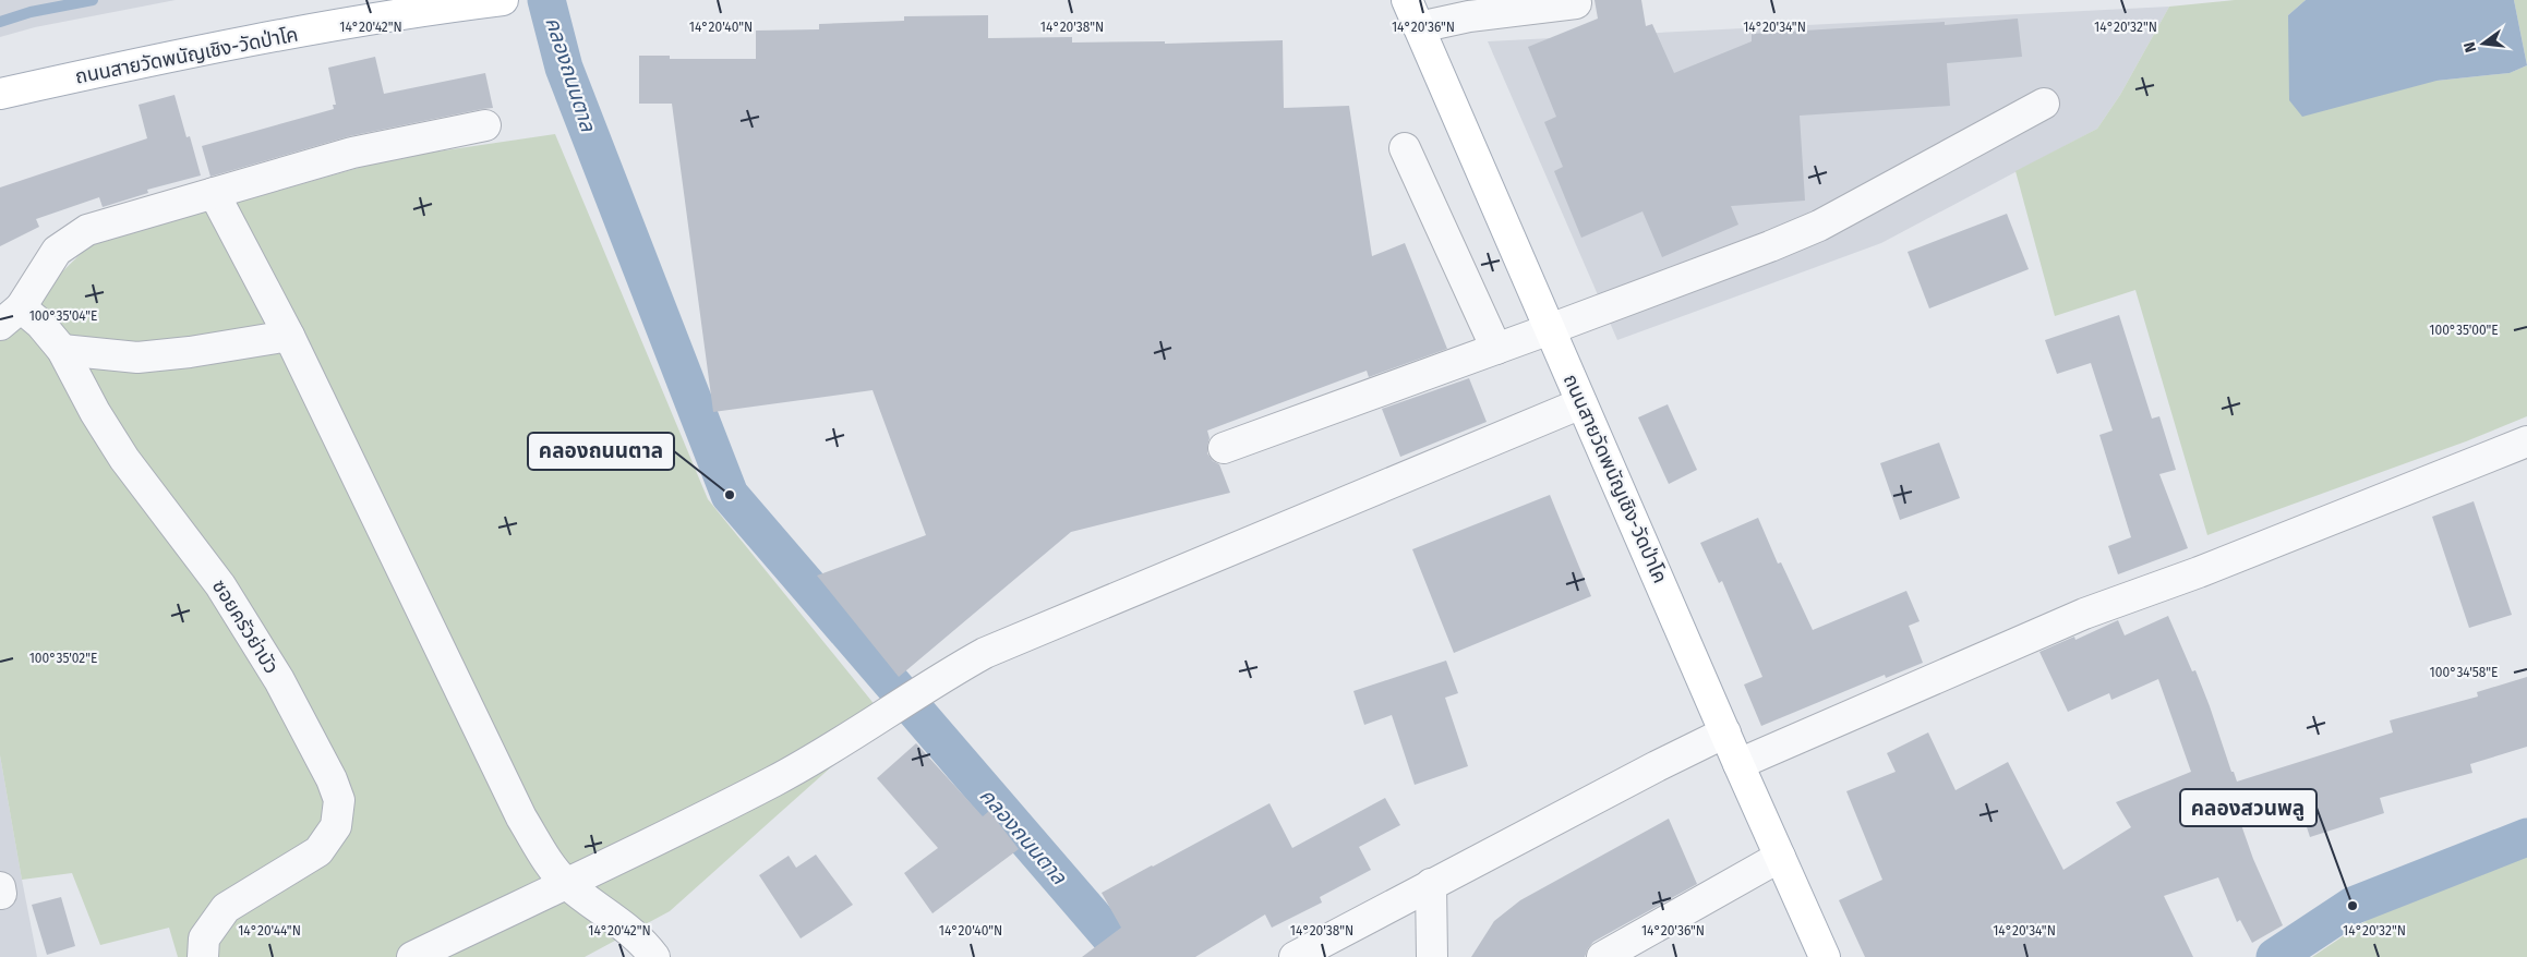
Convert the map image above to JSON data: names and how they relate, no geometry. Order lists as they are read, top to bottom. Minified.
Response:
{"streets":{"main road":["ถนนสายวัดพนัญเชิง-วัดป่าโค"],"street":["ซอยครัวย่าบัว"]},"water":["คลองถนนตาล"],"places":["คลองถนนตาล","คลองสวนพลู"],"north":"left","coordinates":["14°20'42\"N","14°20'40\"N","14°20'38\"N","14°20'36\"N","14°20'34\"N","14°20'32\"N","100°35'04\"E","100°35'00\"E","100°35'02\"E","100°34'58\"E","14°20'44\"N"]}
